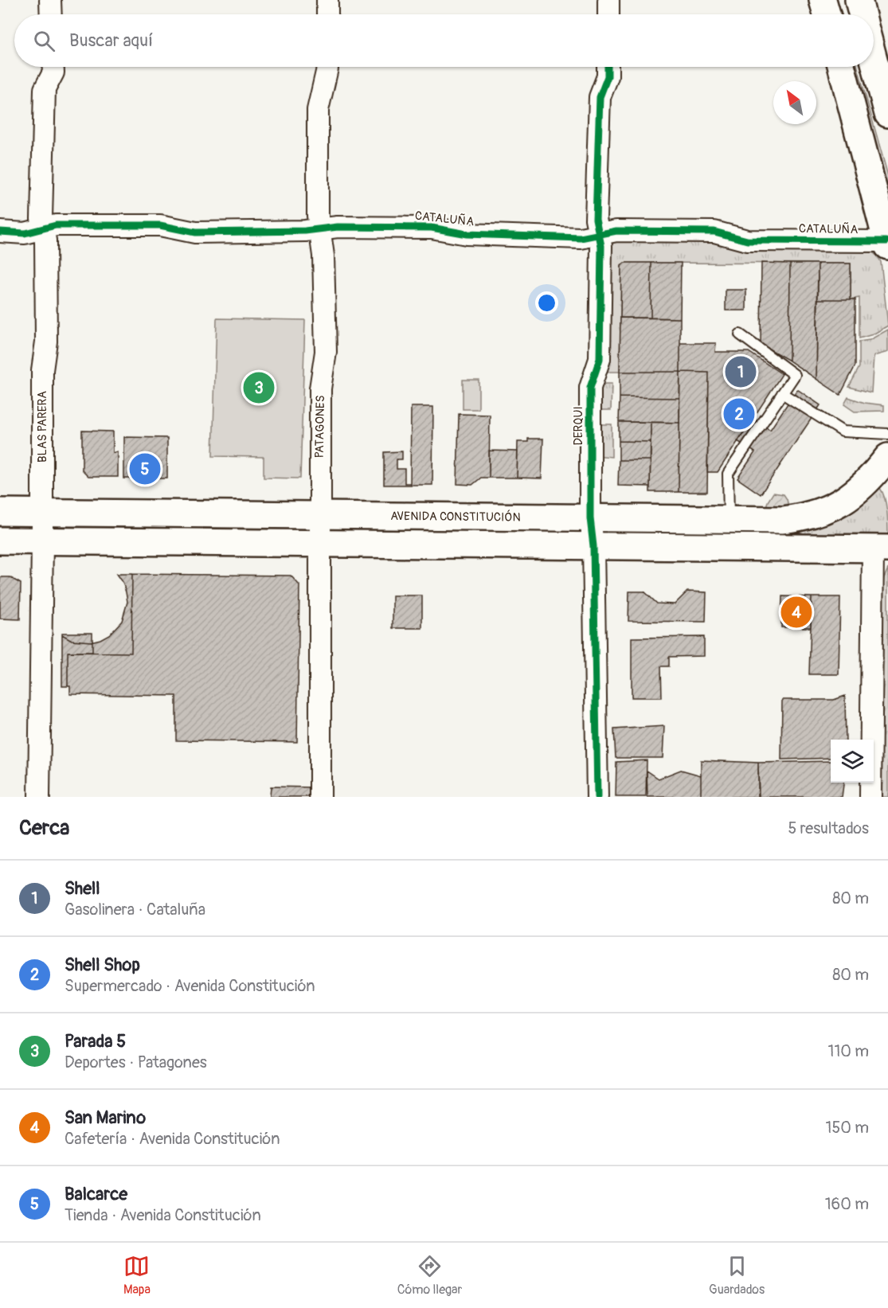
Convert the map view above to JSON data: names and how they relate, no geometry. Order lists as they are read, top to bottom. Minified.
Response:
{"streets":{"main road":["AVENIDA CONSTITUCIÓN"],"street":["CATALUÑA","DERQUI","BLAS PARERA","PATAGONES"]},"crossings":[["CATALUÑA","DERQUI"],["CATALUÑA","BLAS PARERA"],["CATALUÑA","PATAGONES"],["DERQUI","AVENIDA CONSTITUCIÓN"],["BLAS PARERA","AVENIDA CONSTITUCIÓN"],["PATAGONES","AVENIDA CONSTITUCIÓN"]],"north":"top left","page":{"search":"Buscar aquí","pins":["1","3","2","5","4"],"heading":["Cerca","5 resultados"],"list":[{"mark":"1","name":"Shell","note":"Gasolinera · Cataluña","value":"80 m"},{"mark":"2","name":"Shell Shop","note":"Supermercado · Avenida Constitución","value":"80 m"},{"mark":"3","name":"Parada 5","note":"Deportes · Patagones","value":"110 m"},{"mark":"4","name":"San Marino","note":"Cafetería · Avenida Constitución","value":"150 m"},{"mark":"5","name":"Balcarce","note":"Tienda · Avenida Constitución","value":"160 m"}],"nav":["Mapa","Cómo llegar","Guardados"]}}
